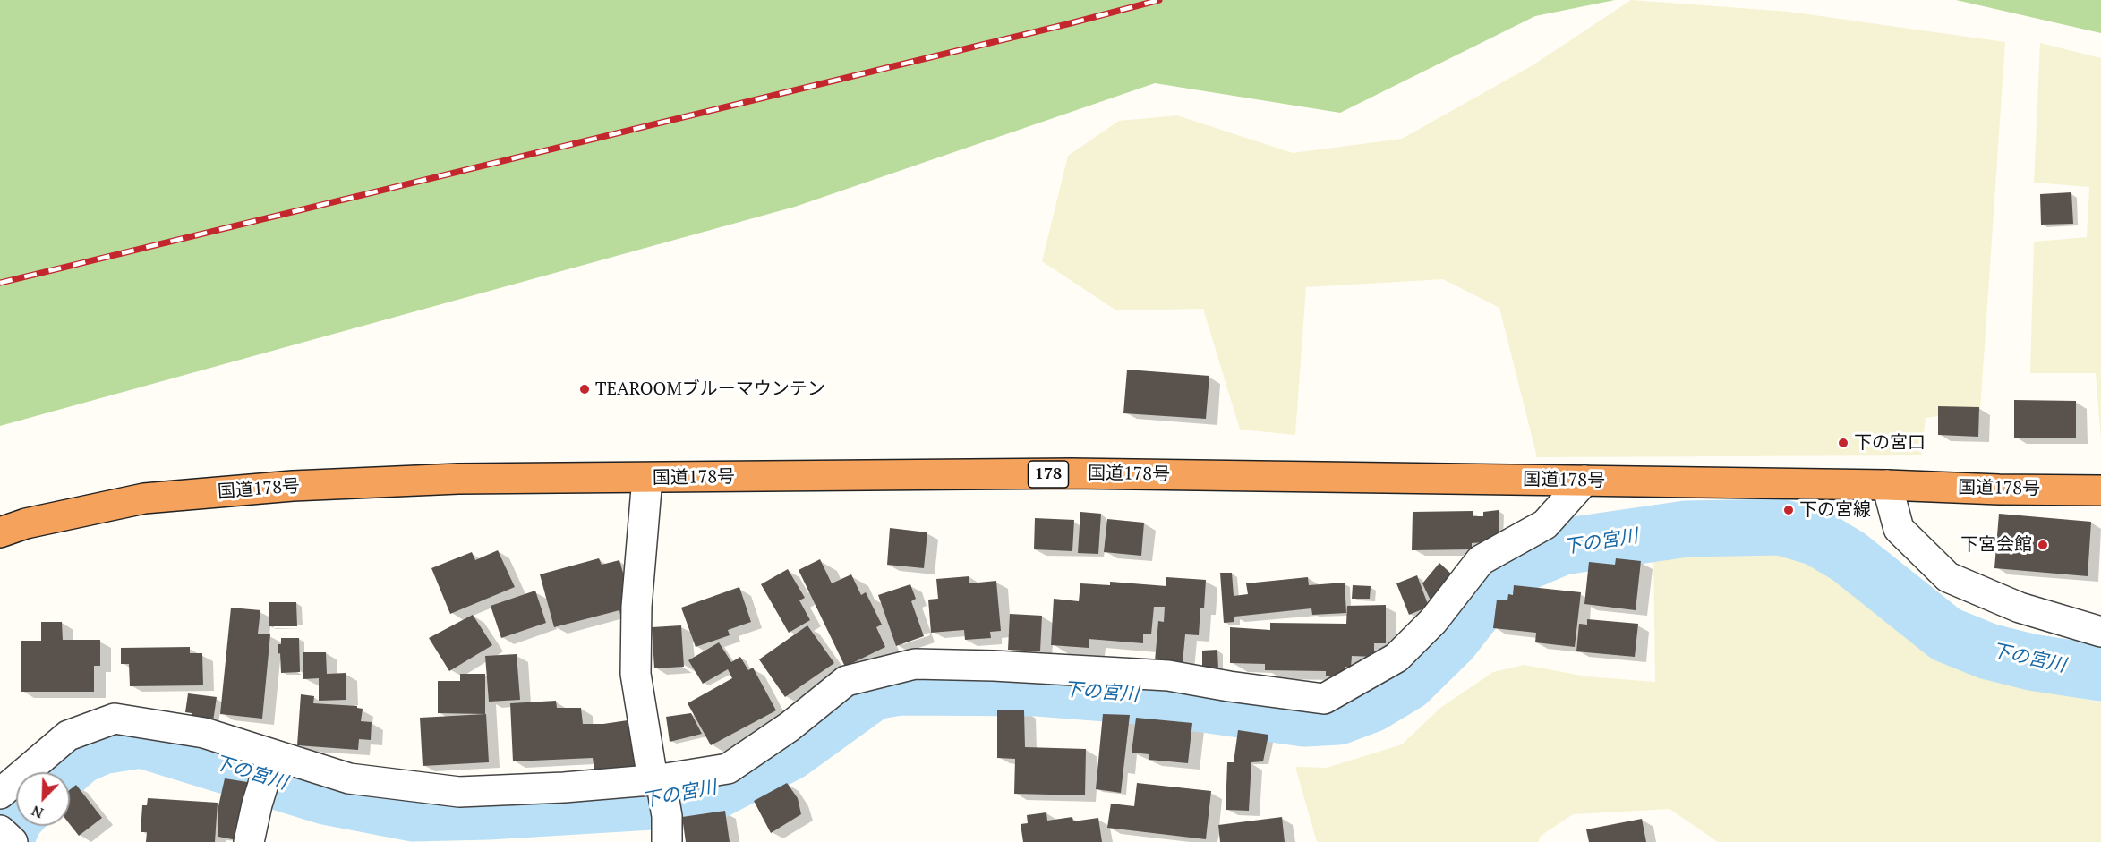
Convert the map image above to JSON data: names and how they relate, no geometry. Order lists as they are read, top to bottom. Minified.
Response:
{"streets":{"highway":["178","国道178号"]},"water":["下の宮川"],"places":["TEAROOMブルーマウンテン","下の宮口","下の宮線","下宮会館"],"north":"bottom left"}
